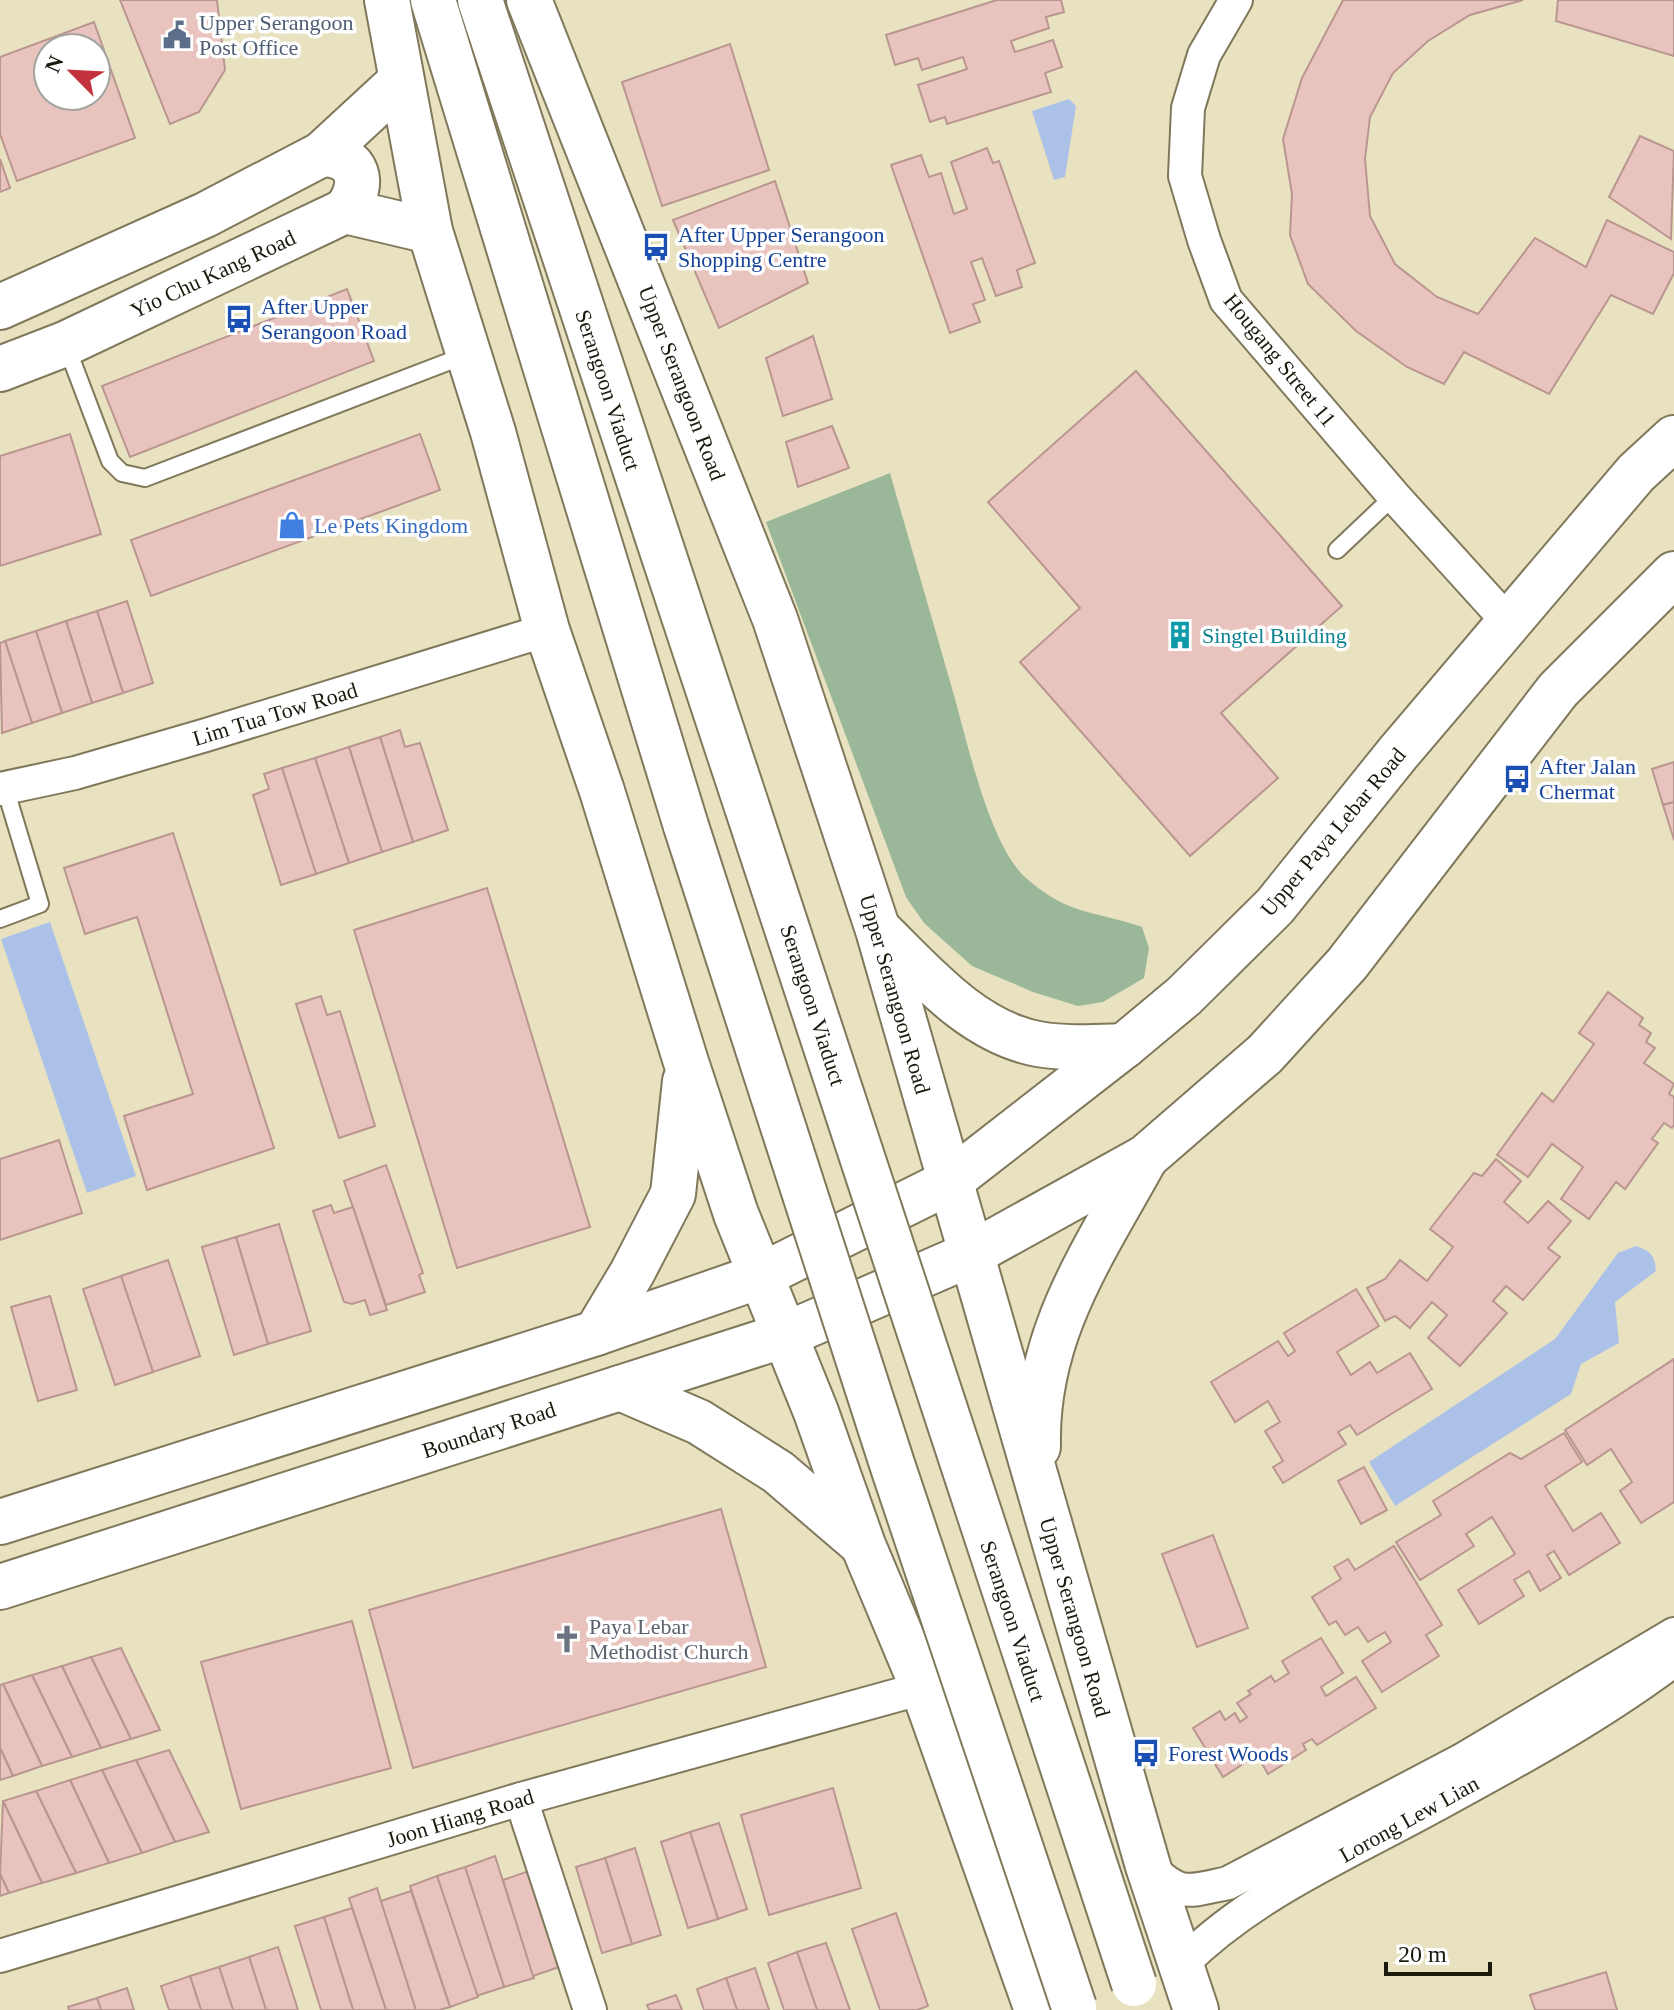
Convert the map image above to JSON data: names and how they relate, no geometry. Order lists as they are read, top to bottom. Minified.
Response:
{"streets":{"main road":["Yio Chu Kang Road","Upper Serangoon Road","Serangoon Viaduct","Upper Paya Lebar Road","Boundary Road"],"street":["Hougang Street 11","Lim Tua Tow Road","Joon Hiang Road","Lorong Lew Lian"]},"crossings":[["Hougang Street 11","Upper Paya Lebar Road"],["Upper Serangoon Road","Upper Paya Lebar Road"],["Upper Serangoon Road","Boundary Road"],["Upper Serangoon Road","Lorong Lew Lian"]],"places":{"public building":["Upper Serangoon Post Office"],"bus stop":["After Upper Serangoon Shopping Centre","After Upper Serangoon Road","After Jalan Chermat","Forest Woods"],"shop":["Le Pets Kingdom"],"building":["Singtel Building"],"church":["Paya Lebar Methodist Church"]},"scale_bar":"20 m","north":"top left"}
